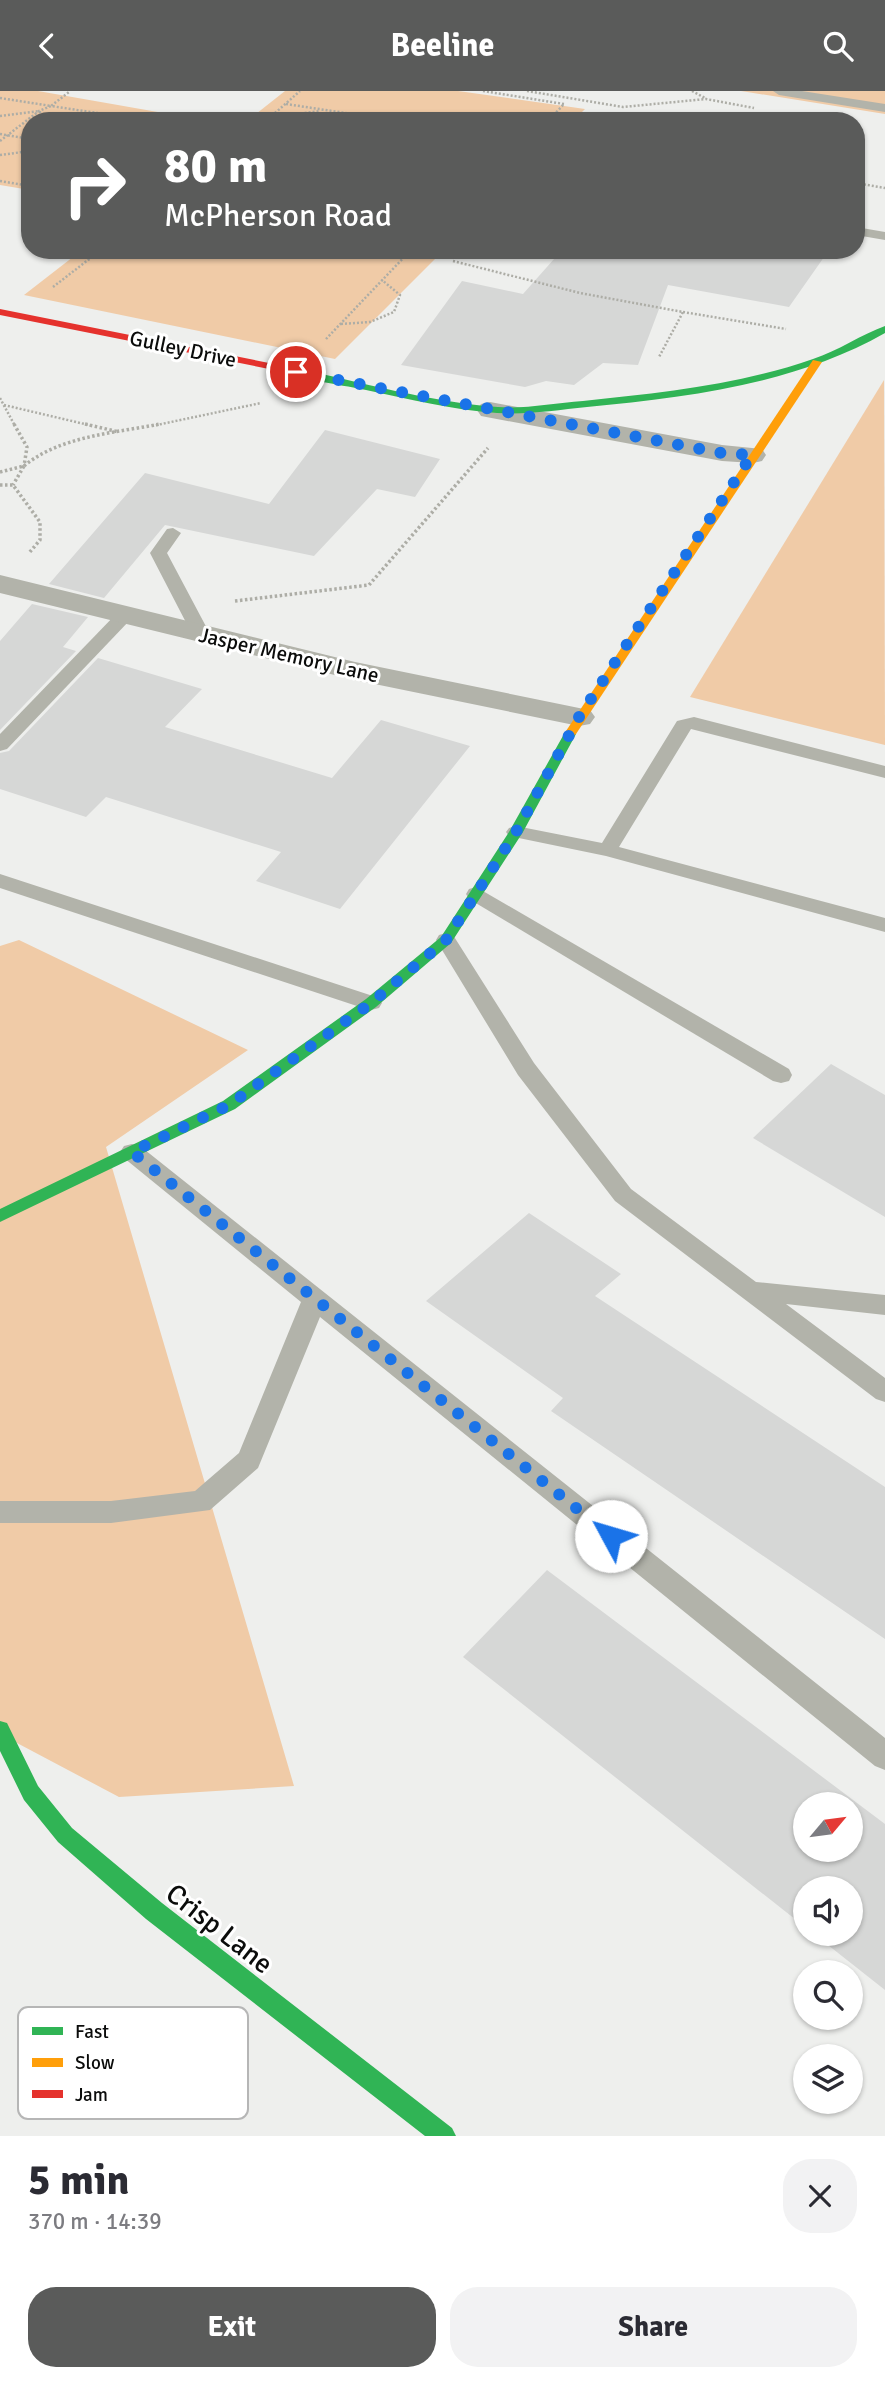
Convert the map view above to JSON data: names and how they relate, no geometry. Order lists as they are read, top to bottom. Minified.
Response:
{"streets":{"street":["Gulley Drive","Jasper Memory Lane","Crisp Lane"]},"legend":["Fast","Slow","Jam"],"north":"top right","page":{"header":"Beeline","turn":["80 m","McPherson Road"],"heading":["5 min","370 m · 14:39"],"buttons":["Exit","Share"]}}
